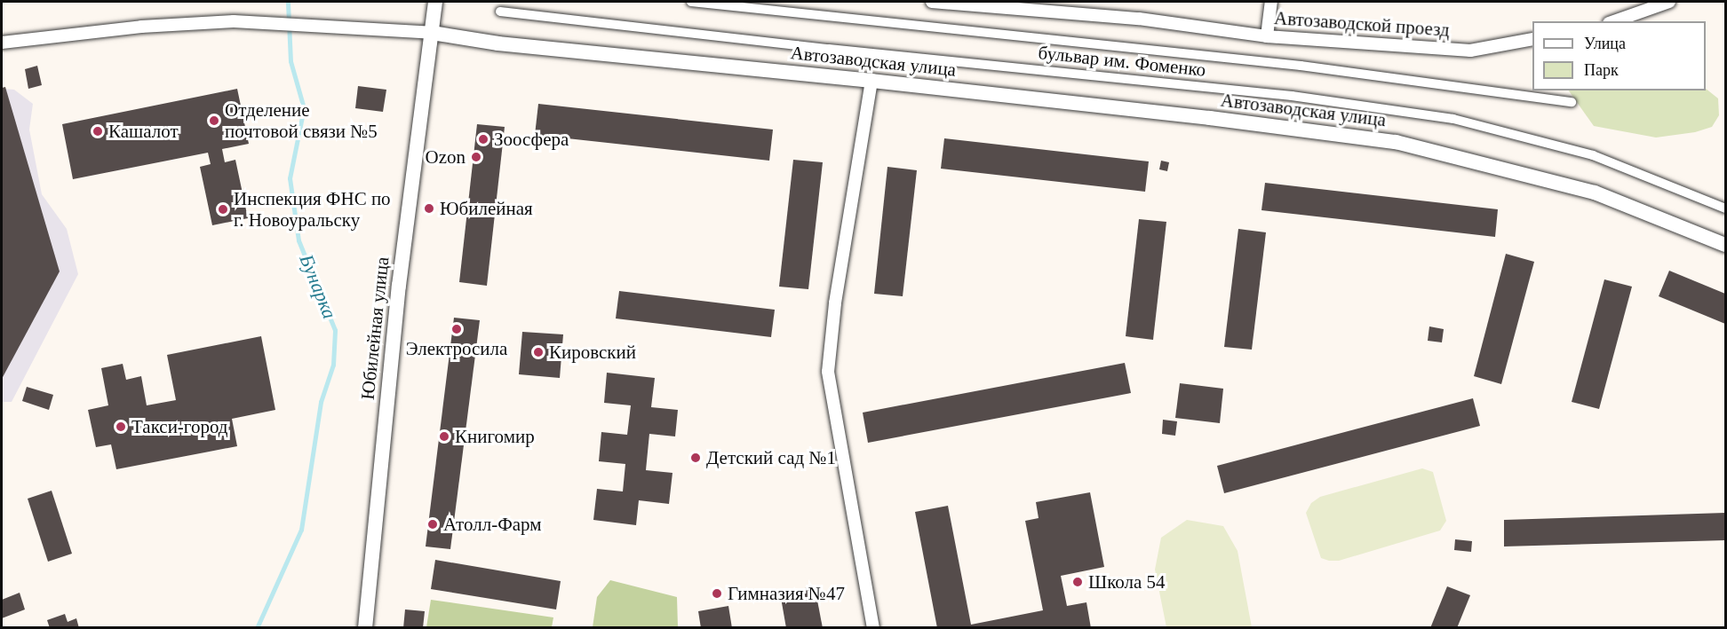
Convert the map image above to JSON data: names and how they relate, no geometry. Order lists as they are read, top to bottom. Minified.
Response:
{"streets":{"street":["Автозаводской проезд","Автозаводская улица","бульвар им. Фоменко","Юбилейная улица"]},"crossings":[["Автозаводская улица","Юбилейная улица"]],"water":["Бунарка"],"places":["Отделение почтовой связи №5","Кашалот","Зоосфера","Ozon","Юбилейная","Инспекция ФНС по г. Новоуральску","Электросила","Кировский","Такси-город","Книгомир","Детский сад №1","Атолл-Фарм","Школа 54","Гимназия №47"],"legend":["Улица","Парк"]}
